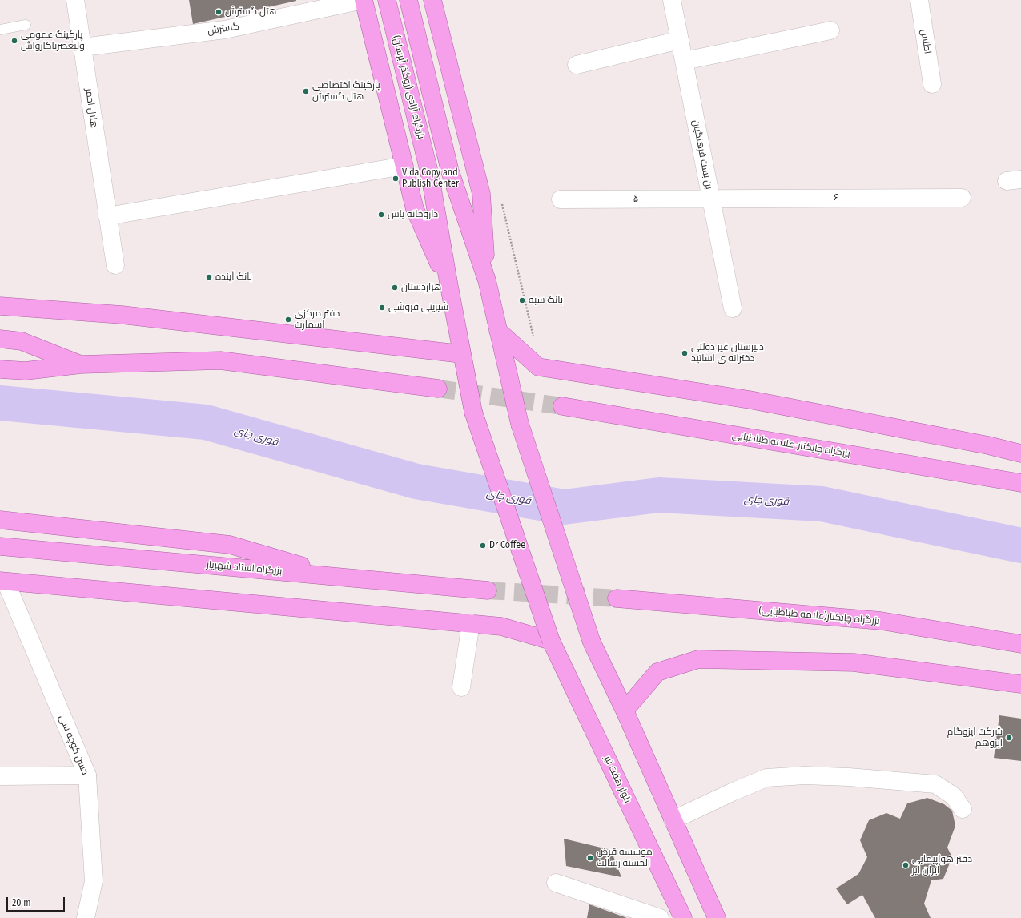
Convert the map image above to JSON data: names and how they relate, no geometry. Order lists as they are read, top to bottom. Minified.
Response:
{"streets":{"highway":["بزرگراه آزادی (روگذر آبرسان)","بزرگراه چایکنار-علامه طباطبایی","بزرگراه استاد شهریار","بزرگراه چایکنار(علامه طباطبایی)","بلوار هفت تیر"],"street":["گسترش","اطلس","هلال احمر","بن بست فرهنگیان","۶","۵","حسن کوچه سی"]},"crossings":[["گسترش","هلال احمر"],["بزرگراه آزادی (روگذر آبرسان)","بلوار هفت تیر"],["بن بست فرهنگیان","۶"],["بن بست فرهنگیان","۵"],["۶","۵"]],"water":["قوری چای"],"places":["هتل گسترش","پارکینگ عمومی ولیعصرباکارواش","پارکینگ اختصاصی هتل گسترش","Vida Copy and Publish Center","داروخانه یاس","بانک آینده","هزاردستان","بانک سپه","شیرینی فروشی","دفتر مرکزی اسمارت","دبیرستان غیر دولتی دخترانه ی اساتید","Dr Coffee","شرکت ایزوگام ایزوهم","موسسه قرض الحسنه رسالت","دفتر هواپیمایی ایران ایر"],"scale_bar":"20 m"}
